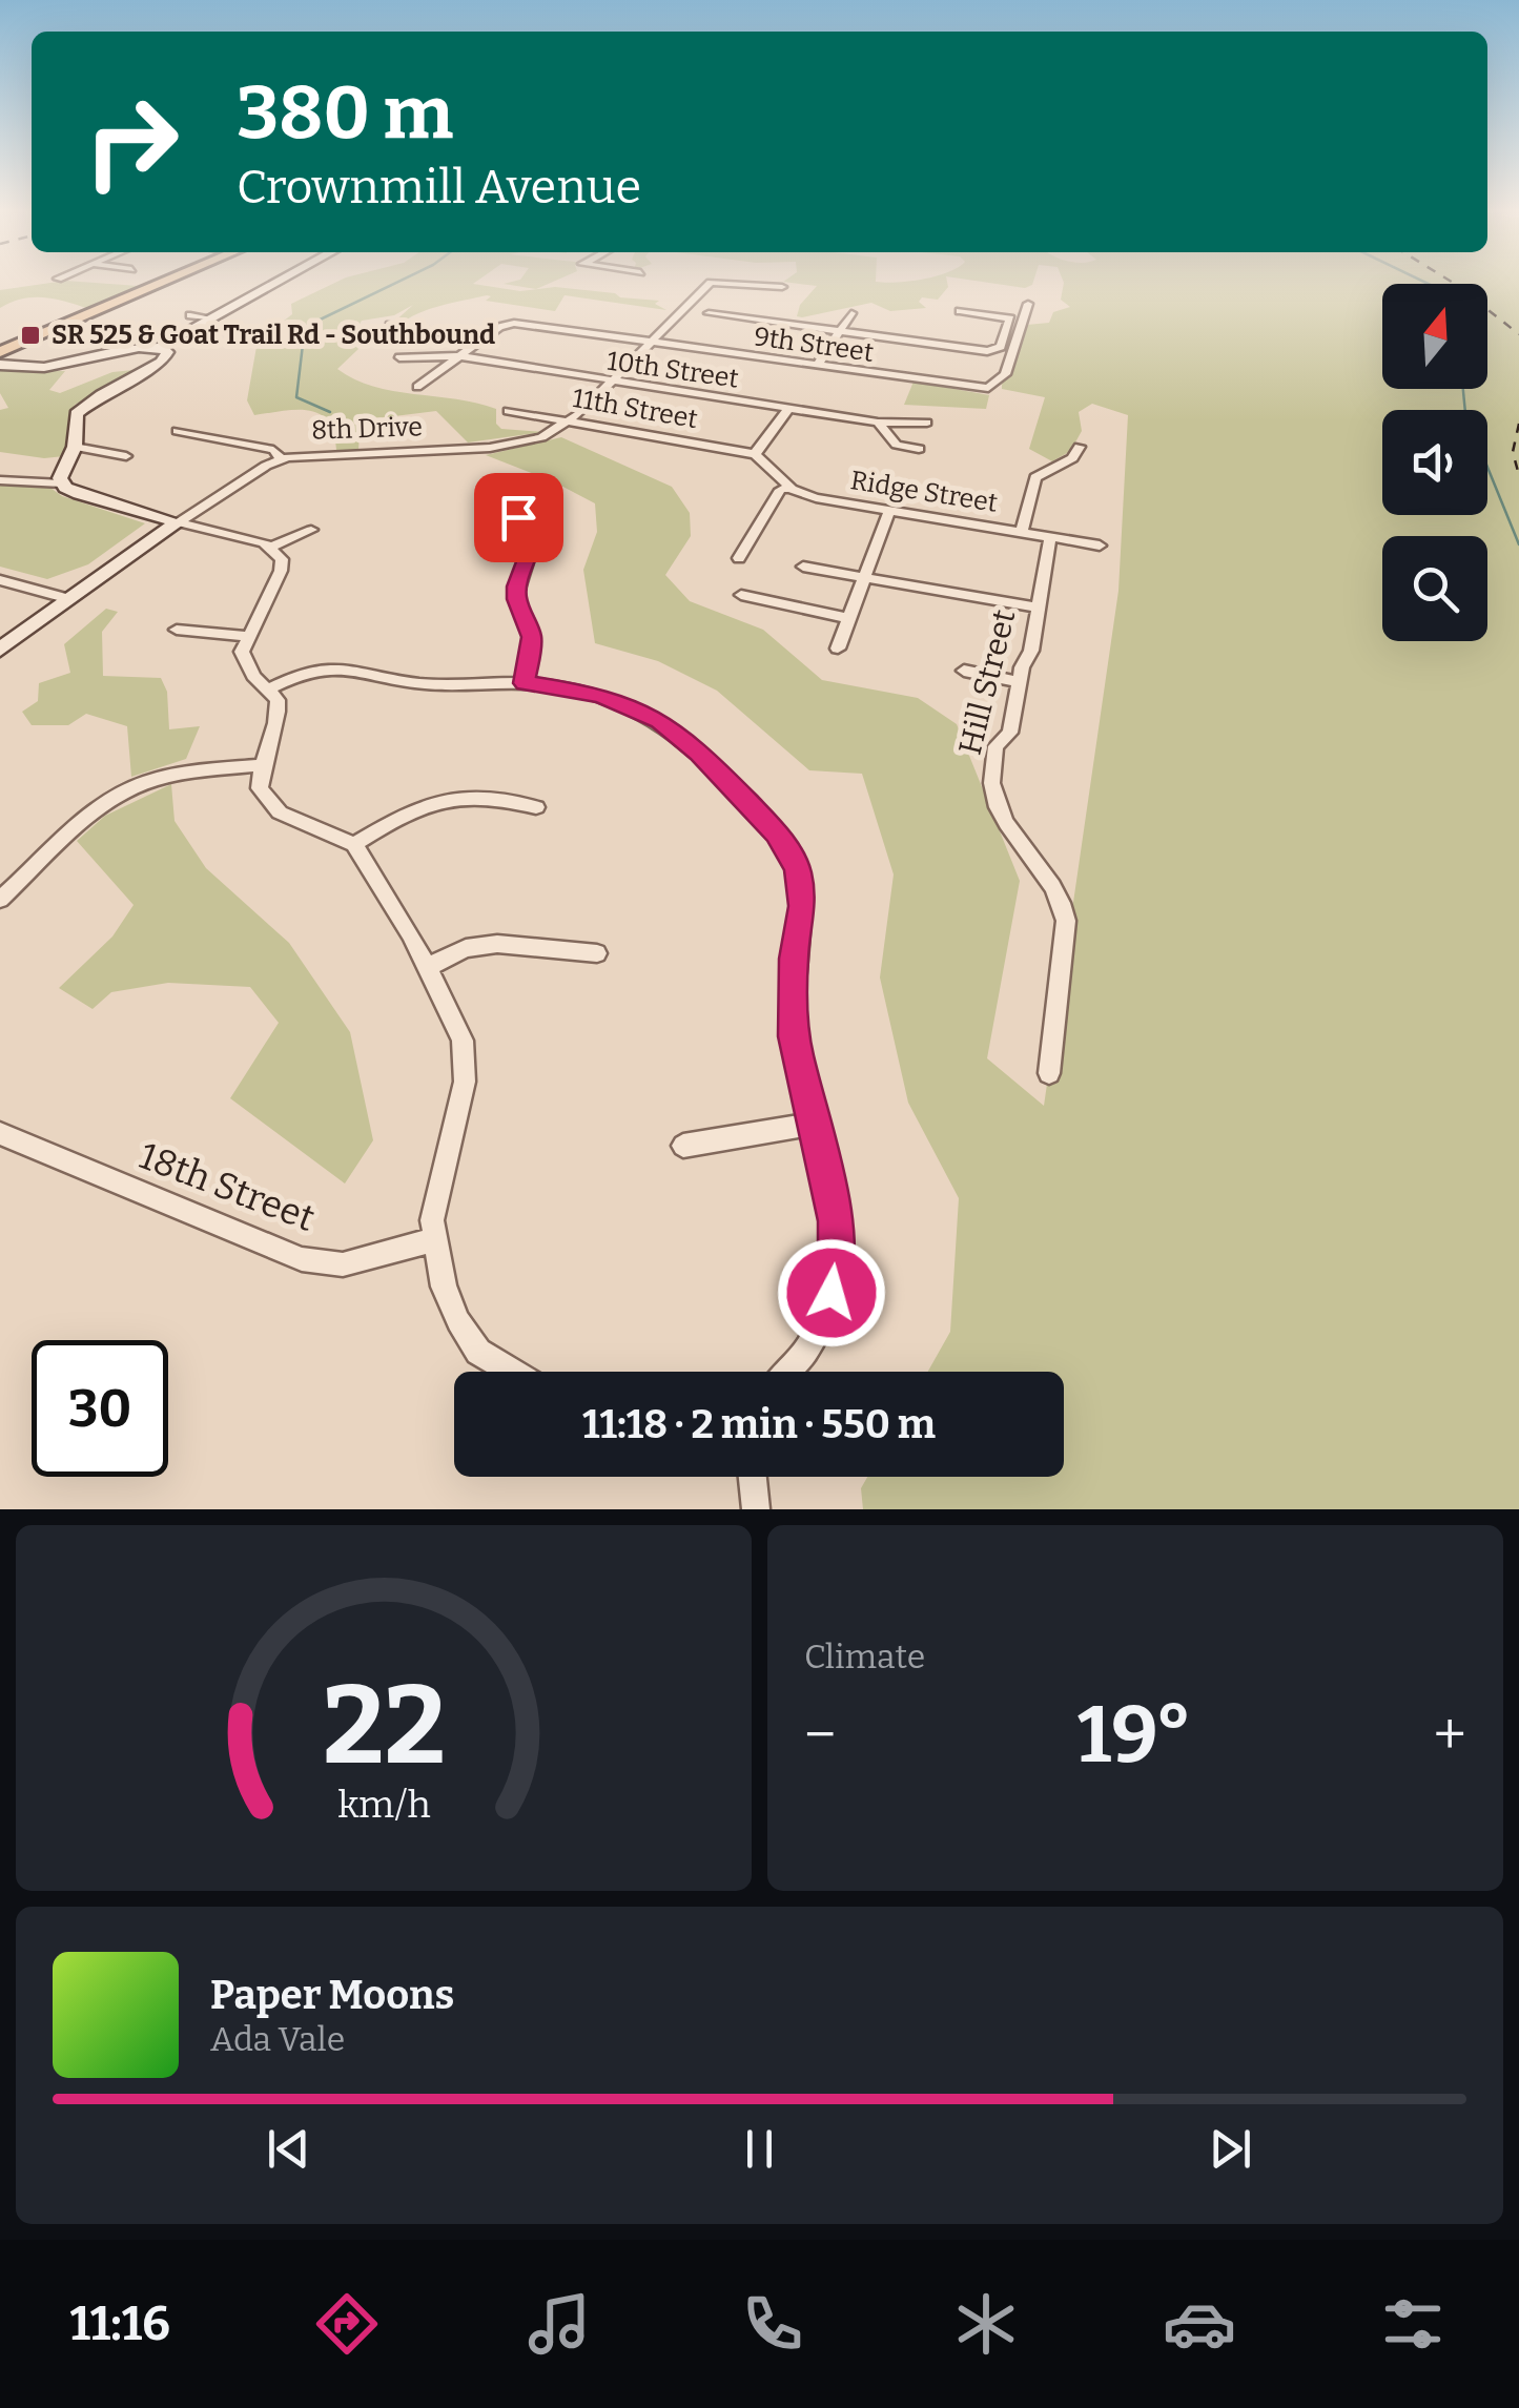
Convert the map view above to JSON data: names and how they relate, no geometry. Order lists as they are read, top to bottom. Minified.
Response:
{"streets":{"street":["9th Street","10th Street","11th Street","8th Drive","Ridge Street","Hill Street","18th Street"]},"crossings":[["11th Street","8th Drive"],["11th Street","Ridge Street"],["Ridge Street","Hill Street"]],"places":{"transit":["SR 525 & Goat Trail Rd - Southbound"]},"north":"top","page":{"turn":["380 m","Crownmill Avenue"],"limit":"30","trip":"11:18 · 2 min · 550 m","tile":"Climate","heat":["−","19°","+"],"song":["Paper Moons","Ada Vale"],"tabs":"11:16","gauge":["22","km/h"]}}
